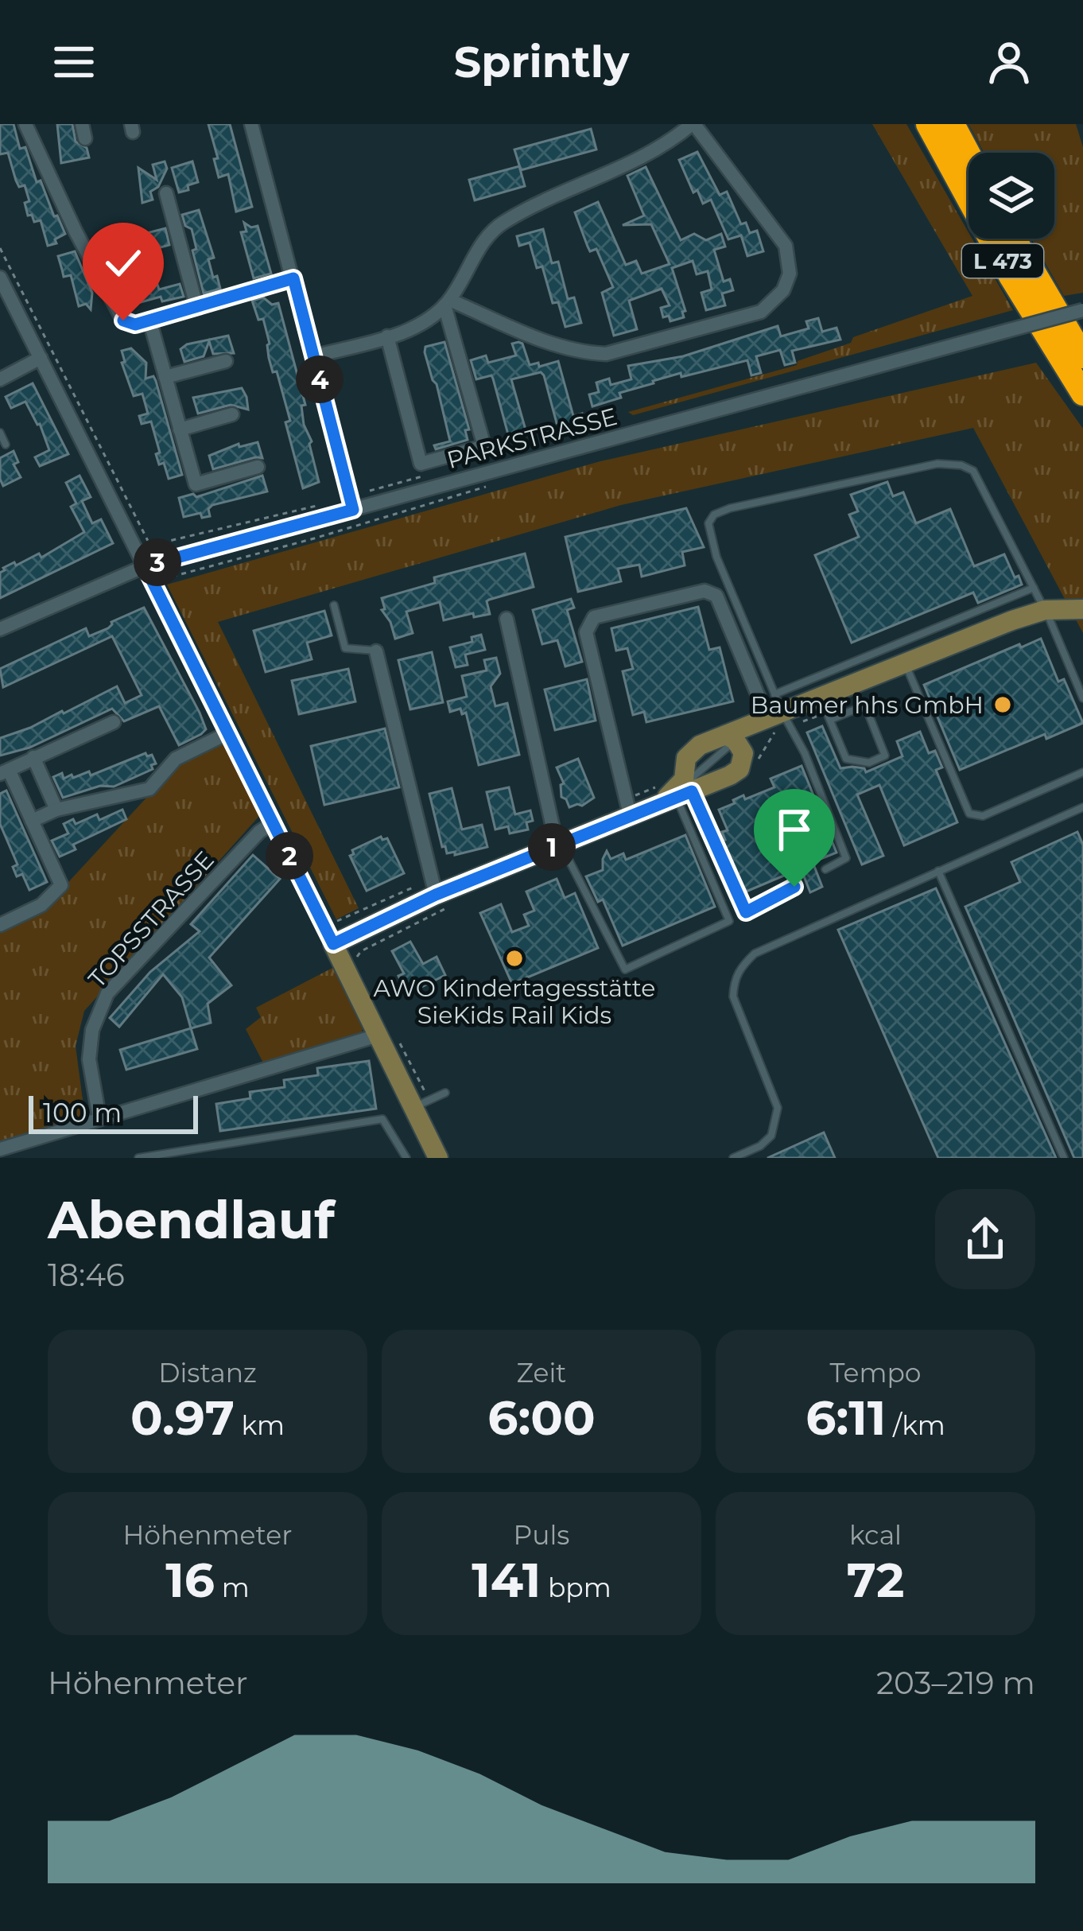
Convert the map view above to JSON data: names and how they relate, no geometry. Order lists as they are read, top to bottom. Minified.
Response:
{"streets":{"highway":["L 473"],"street":["PARKSTRASSE","TOPSSTRASSE"]},"places":["Baumer hhs GmbH","AWO Kindertagesstätte SieKids Rail Kids"],"scale_bar":"100 m","page":{"header":"Sprintly","pins":["4","3","1","2"],"scale":"100 m","heading":["Abendlauf","18:46"],"stats":[["Distanz","0.97 km"],["Zeit","6:00"],["Tempo","6:11 /km"],["Höhenmeter","16 m"],["Puls","141 bpm"],["kcal","72"]],"chart":["Höhenmeter","203–219 m"]}}
